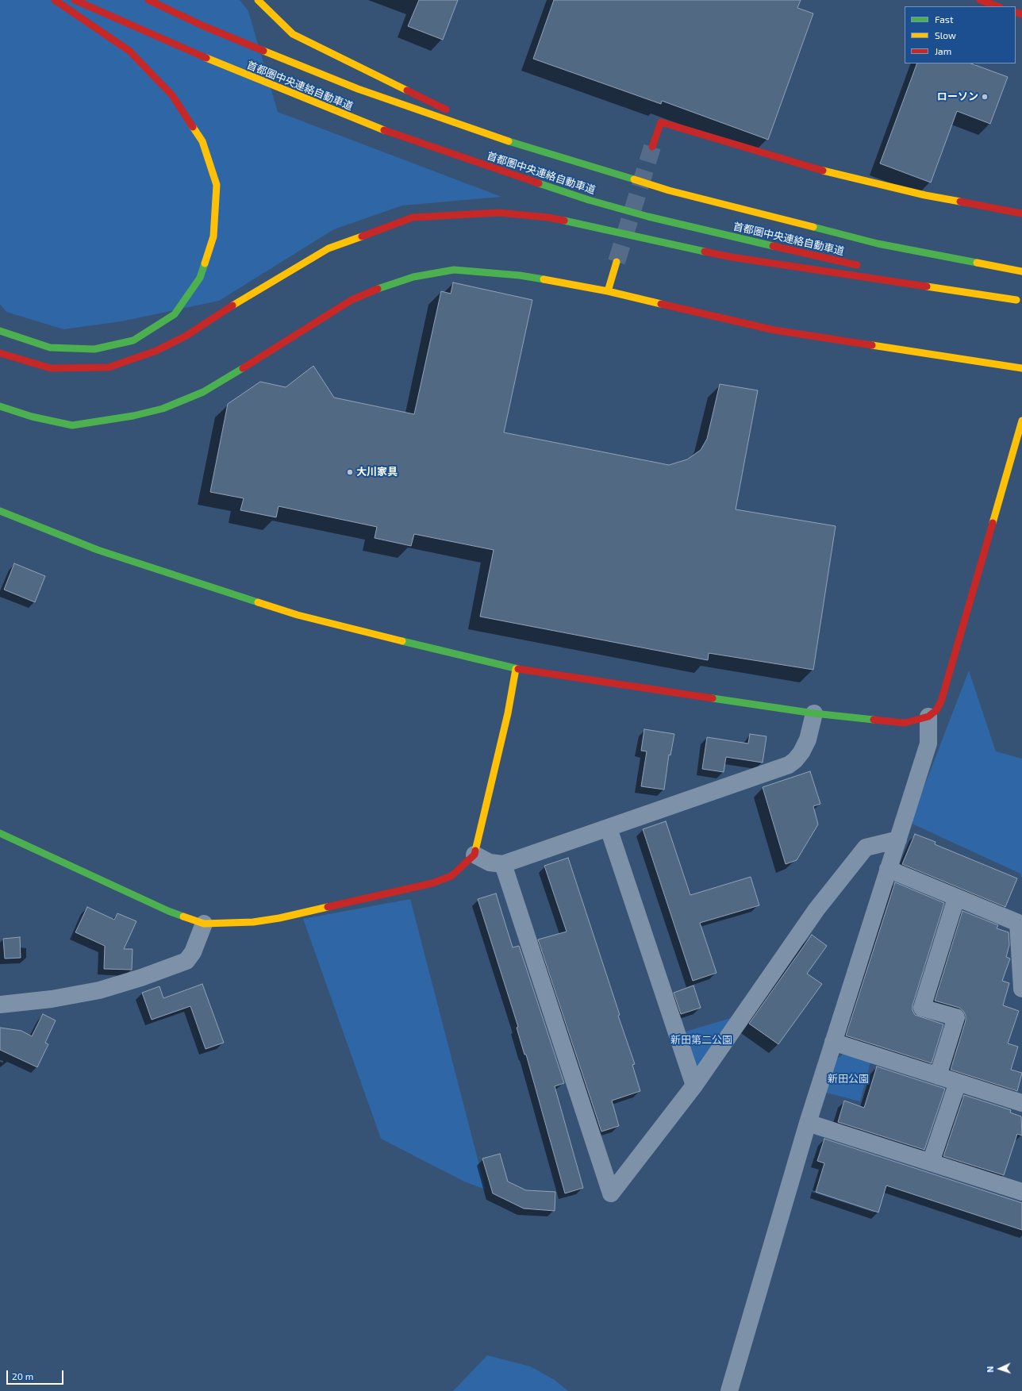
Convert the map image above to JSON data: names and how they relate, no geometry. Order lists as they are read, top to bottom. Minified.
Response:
{"streets":{"main road":["首都圏中央連絡自動車道"]},"parks":["新田第二公園","新田公園"],"places":["ローソン","大川家具"],"legend":["Fast","Slow","Jam"],"scale_bar":"20 m","north":"left"}
